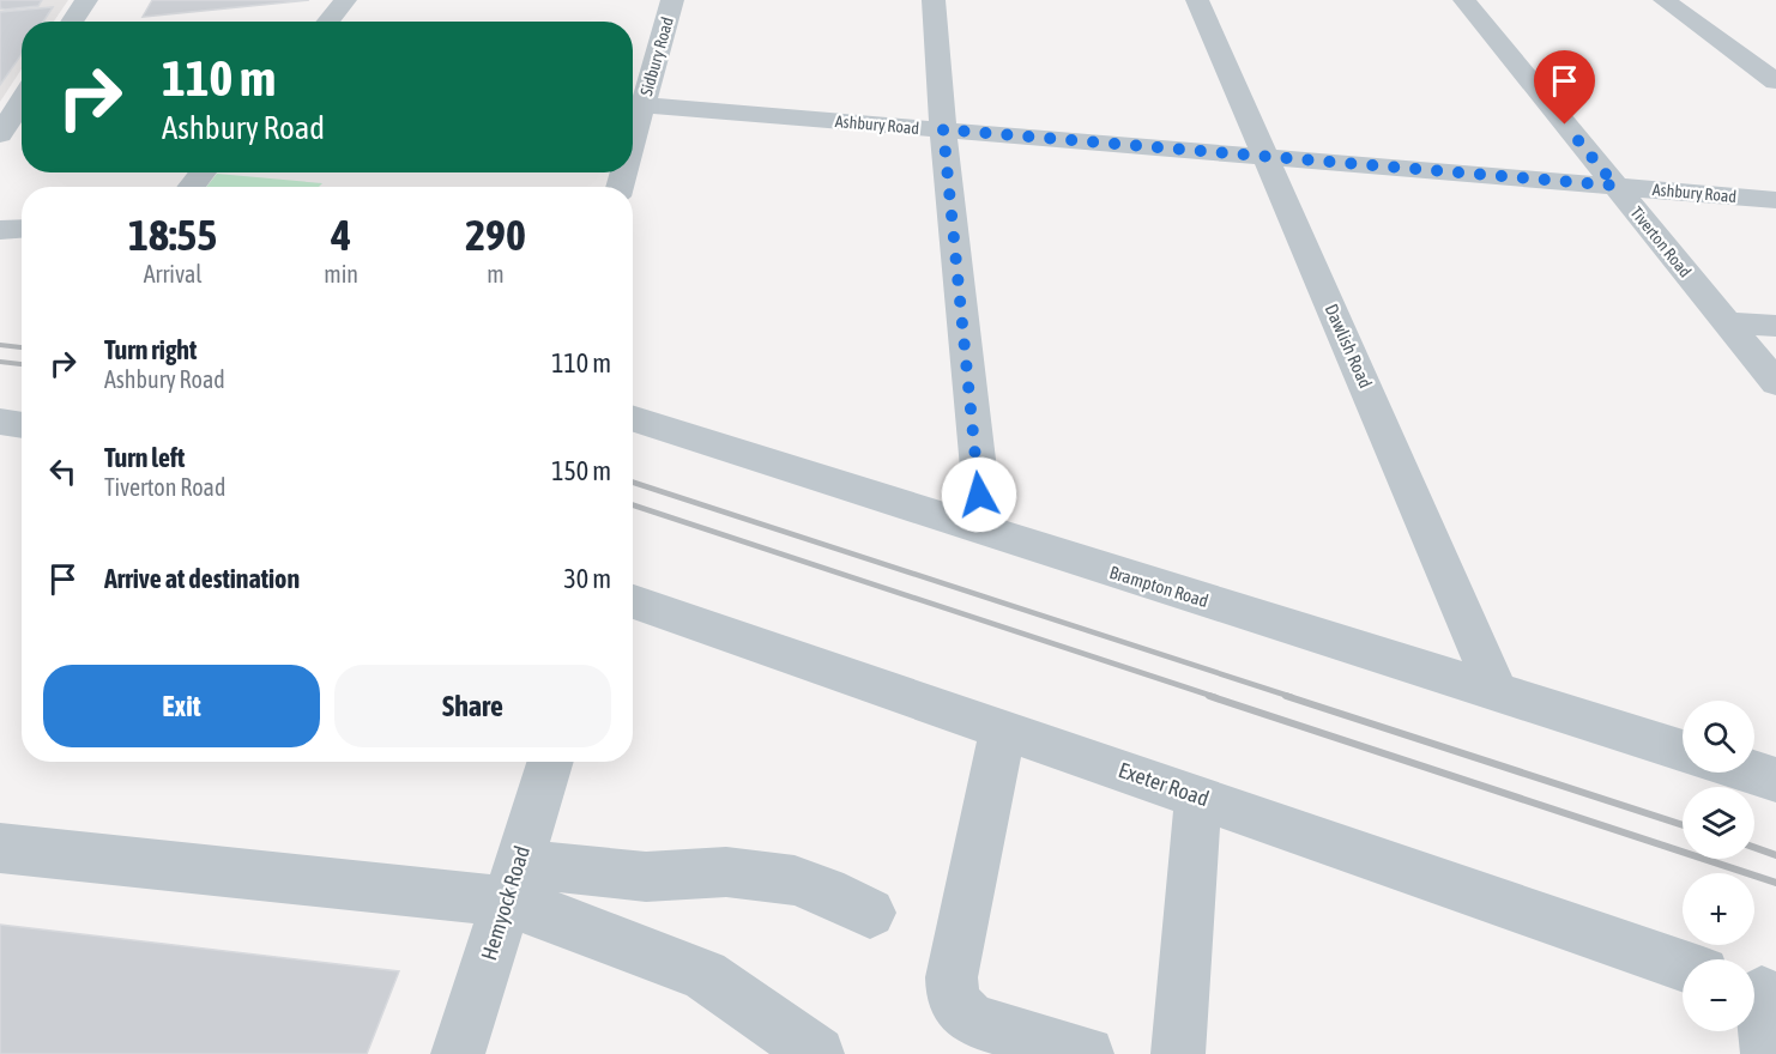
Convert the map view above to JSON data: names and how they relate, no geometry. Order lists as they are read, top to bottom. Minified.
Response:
{"streets":{"street":["Sidbury Road","Ashbury Road","Tiverton Road","Dawlish Road","Brampton Road","Exeter Road","Hemyock Road"]},"crossings":[["Sidbury Road","Ashbury Road"],["Ashbury Road","Tiverton Road"],["Ashbury Road","Dawlish Road"],["Dawlish Road","Brampton Road"]],"page":{"turn":["110 m","Ashbury Road"],"eta":["18:55","Arrival","4","min","290","m"],"list":[{"name":"Turn right","note":"Ashbury Road","value":"110 m"},{"name":"Turn left","note":"Tiverton Road","value":"150 m"},{"name":"Arrive at destination","value":"30 m"}],"buttons":["Exit","Share"],"map_buttons":["+","−"]}}
